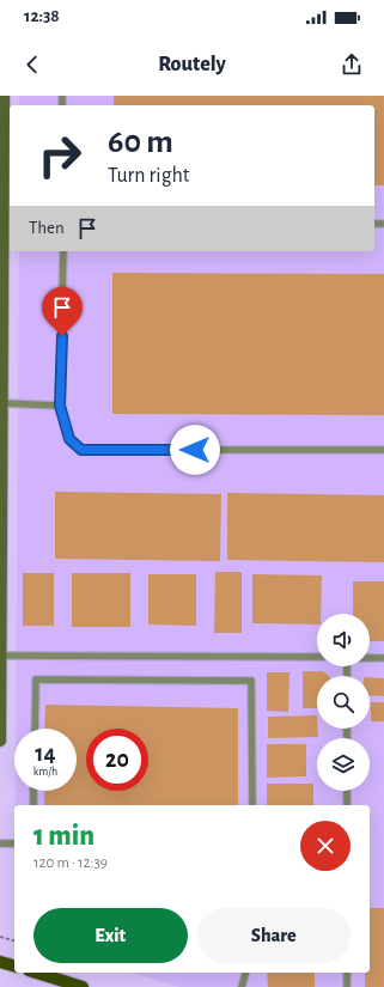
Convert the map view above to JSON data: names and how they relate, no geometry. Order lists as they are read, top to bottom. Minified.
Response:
{"page":{"status":"12:38","header":"Routely","turn":["60 m","Turn right"],"then":"Then","speed":"14 km/h","limit":"20","heading":["1 min","120 m · 12:39"],"buttons":["Exit","Share"]}}
